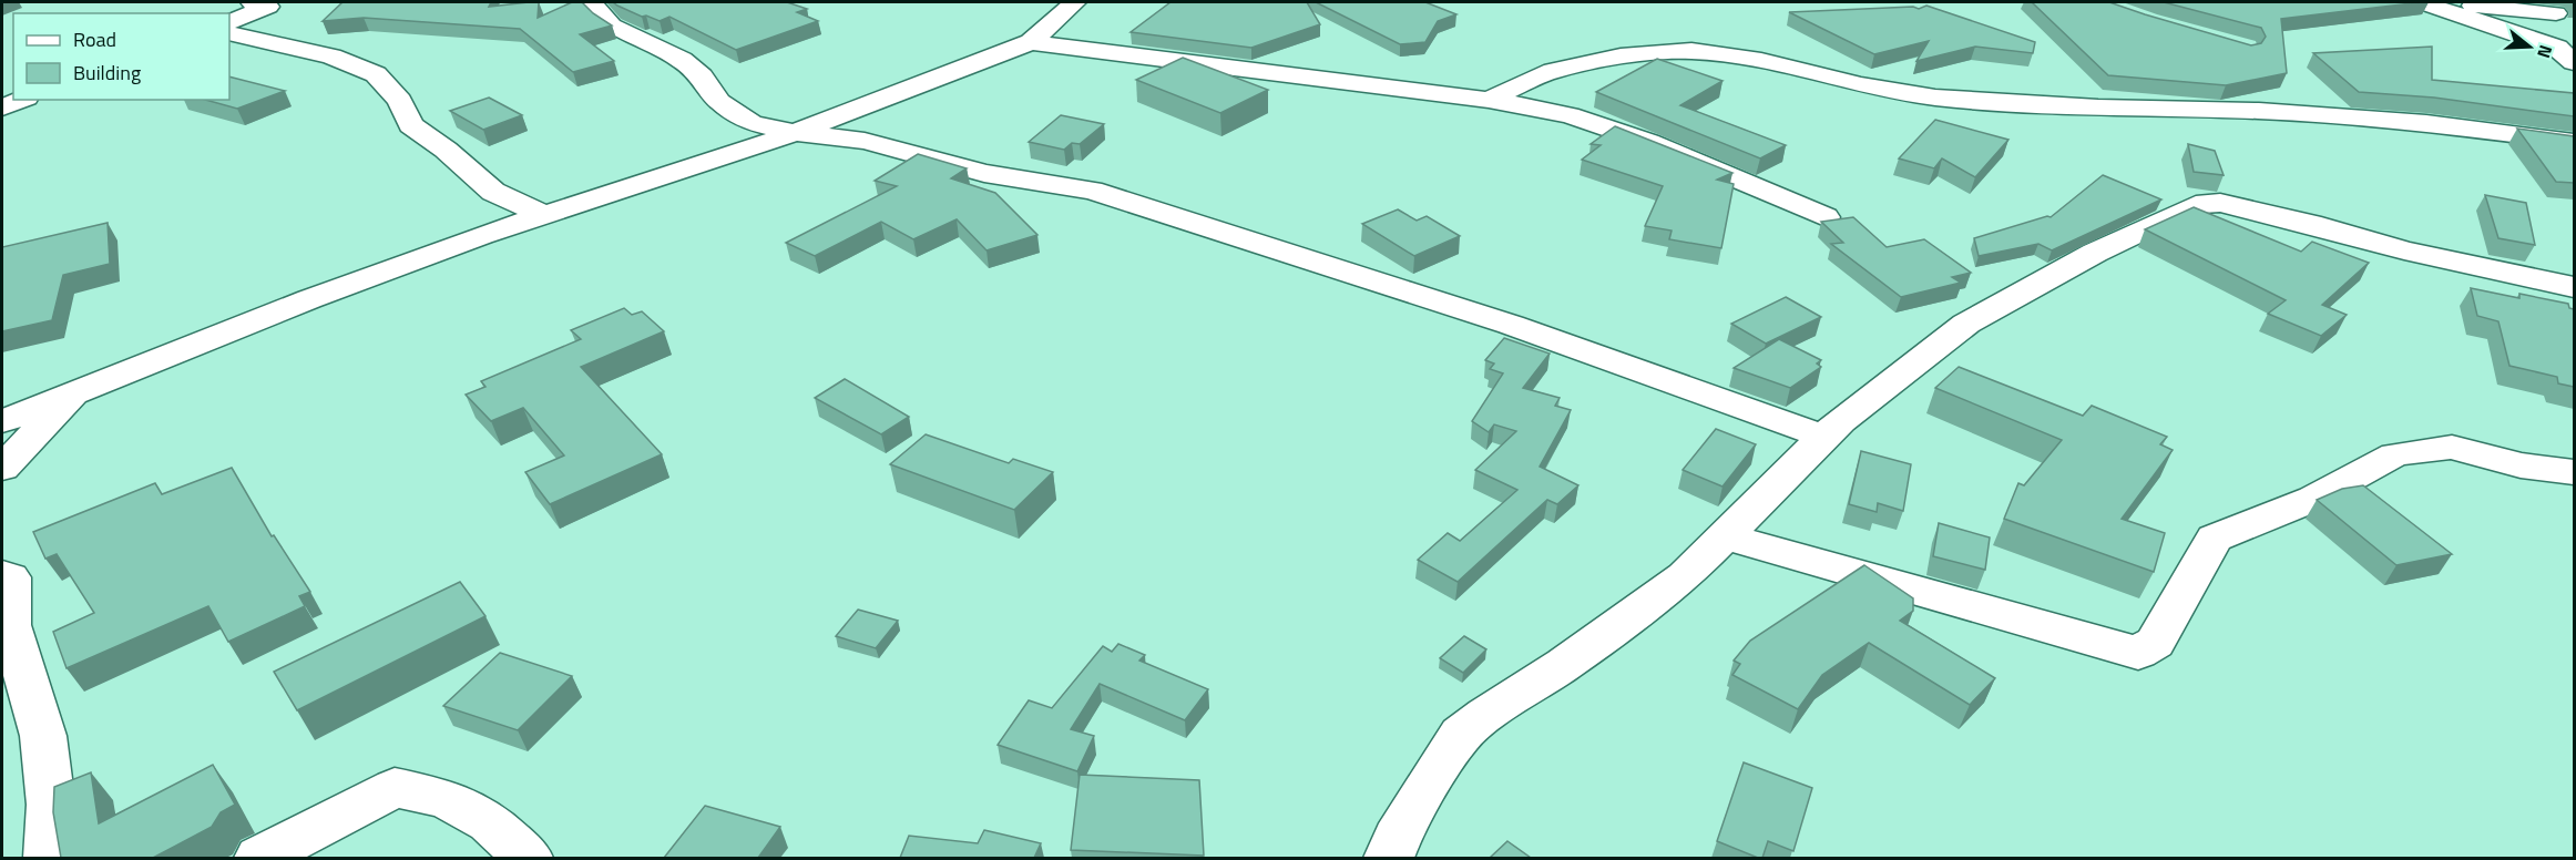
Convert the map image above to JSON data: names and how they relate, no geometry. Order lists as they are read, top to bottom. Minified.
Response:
{"legend":["Road","Building"],"north":"right"}
